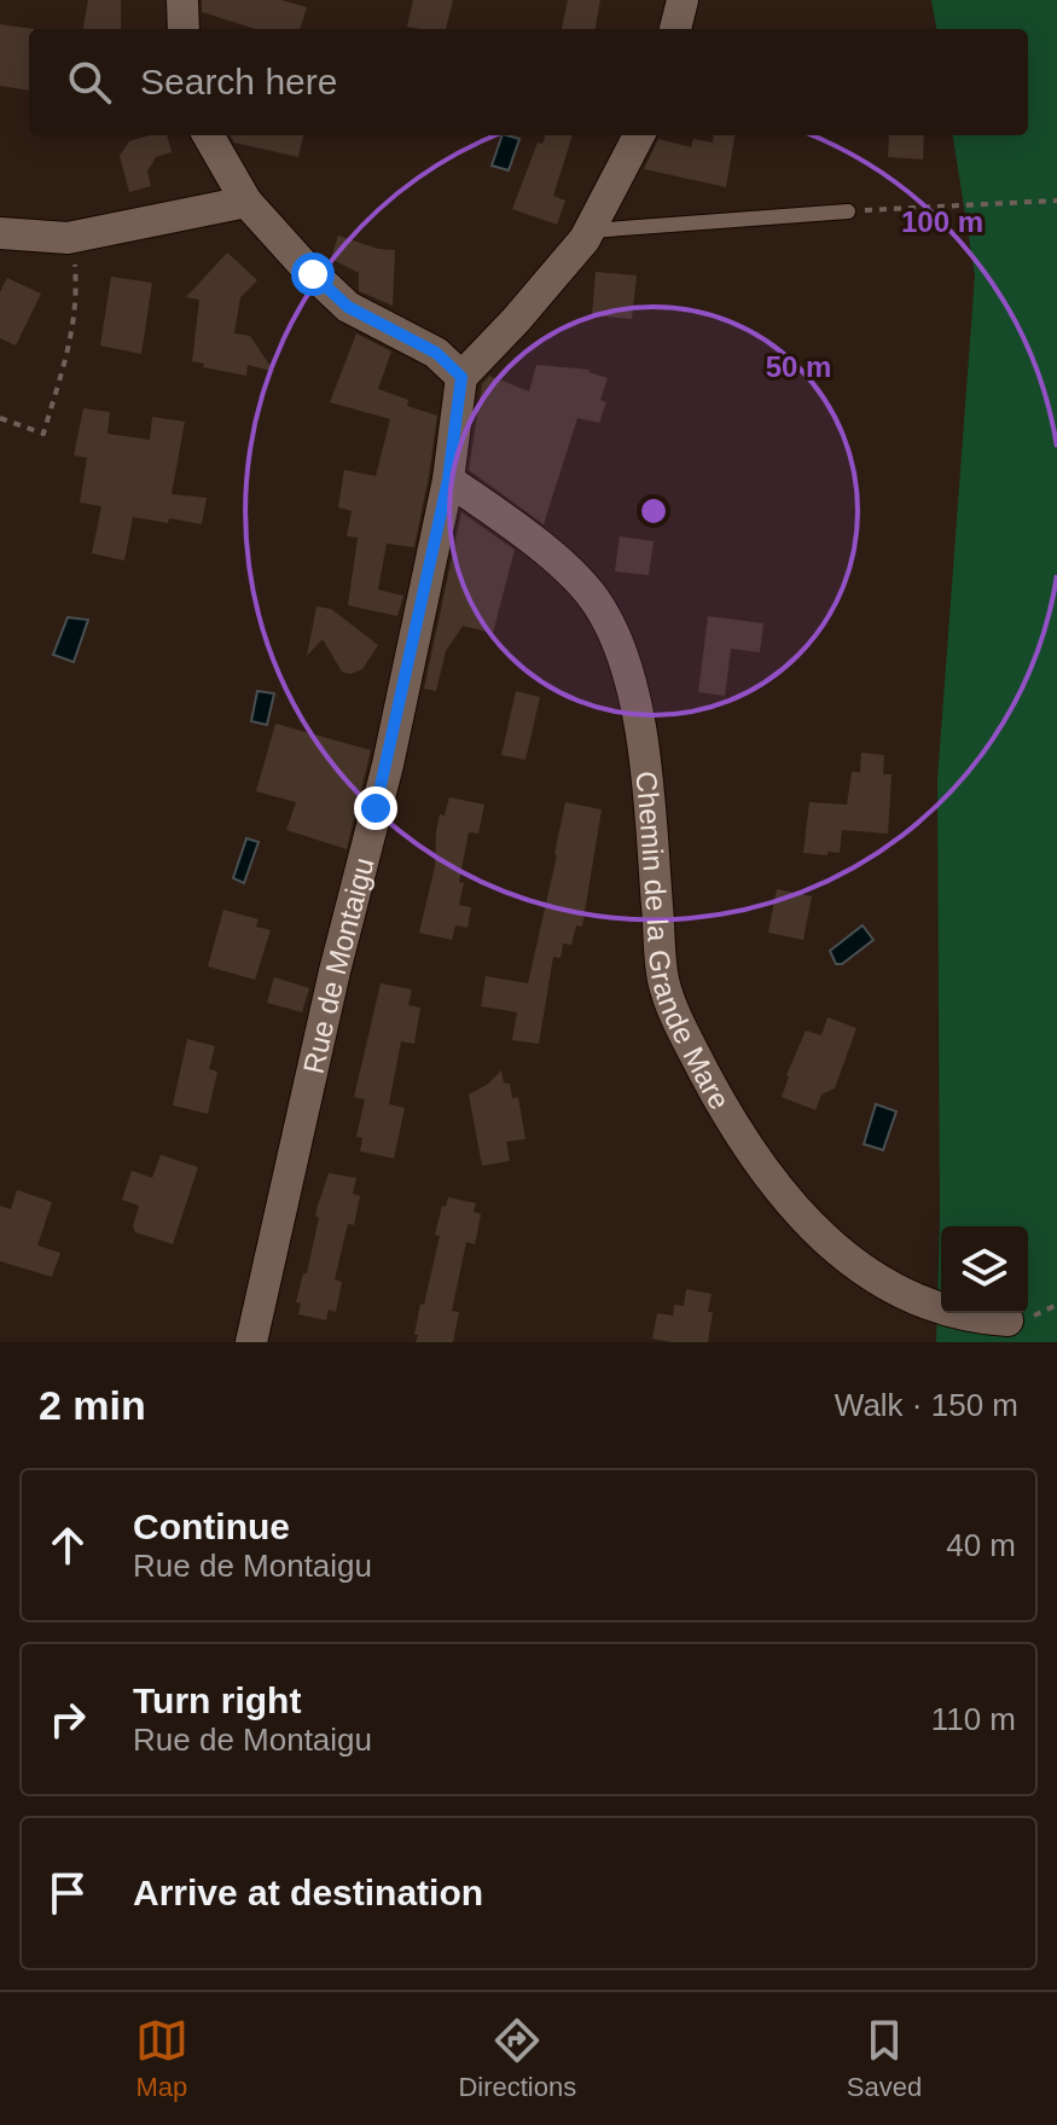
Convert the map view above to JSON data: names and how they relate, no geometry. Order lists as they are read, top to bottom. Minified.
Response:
{"streets":{"street":["Chemin de la Grande Mare","Rue de Montaigu"]},"crossings":[["Chemin de la Grande Mare","Rue de Montaigu"]],"page":{"search":"Search here","heading":["2 min","Walk · 150 m"],"list":[["Continue","Rue de Montaigu","40 m"],["Turn right","Rue de Montaigu","110 m"],"Arrive at destination"],"nav":["Map","Directions","Saved"]},"rings":["100 m","50 m"]}
